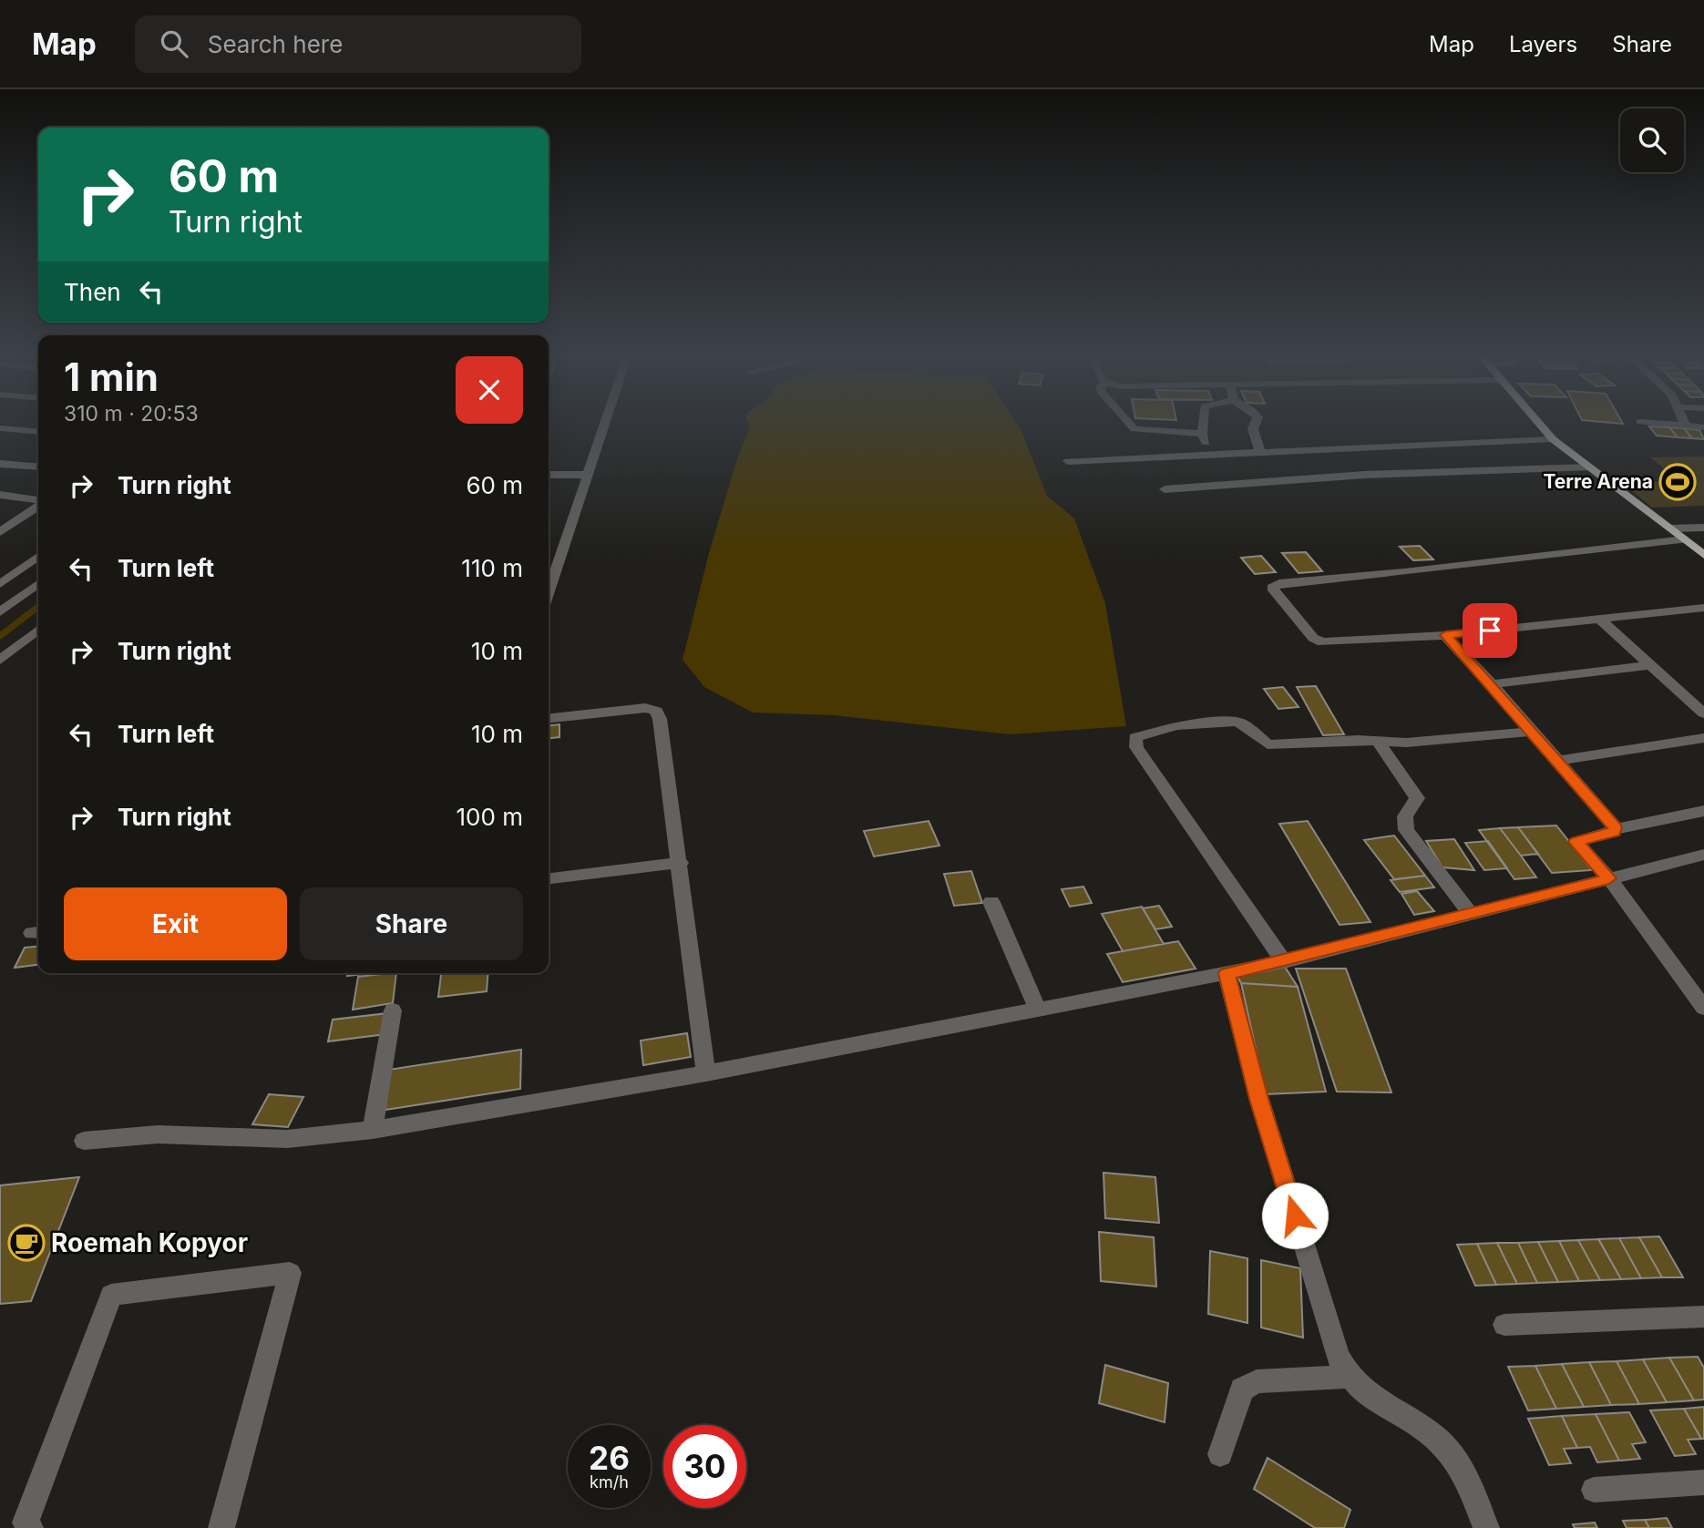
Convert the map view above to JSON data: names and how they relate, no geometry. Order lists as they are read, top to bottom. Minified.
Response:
{"places":{"sports":["Terre Arena"],"cafe":["Roemah Kopyor"]},"page":{"header":"Map","search":"Search here","nav":["Map","Layers","Share"],"turn":["60 m","Turn right"],"then":"Then","heading":["1 min","310 m · 20:53"],"list":[{"name":"Turn right","value":"60 m"},{"name":"Turn left","value":"110 m"},{"name":"Turn right","value":"10 m"},{"name":"Turn left","value":"10 m"},{"name":"Turn right","value":"100 m"}],"buttons":["Exit","Share"],"speed":"26 km/h","limit":"30"}}
